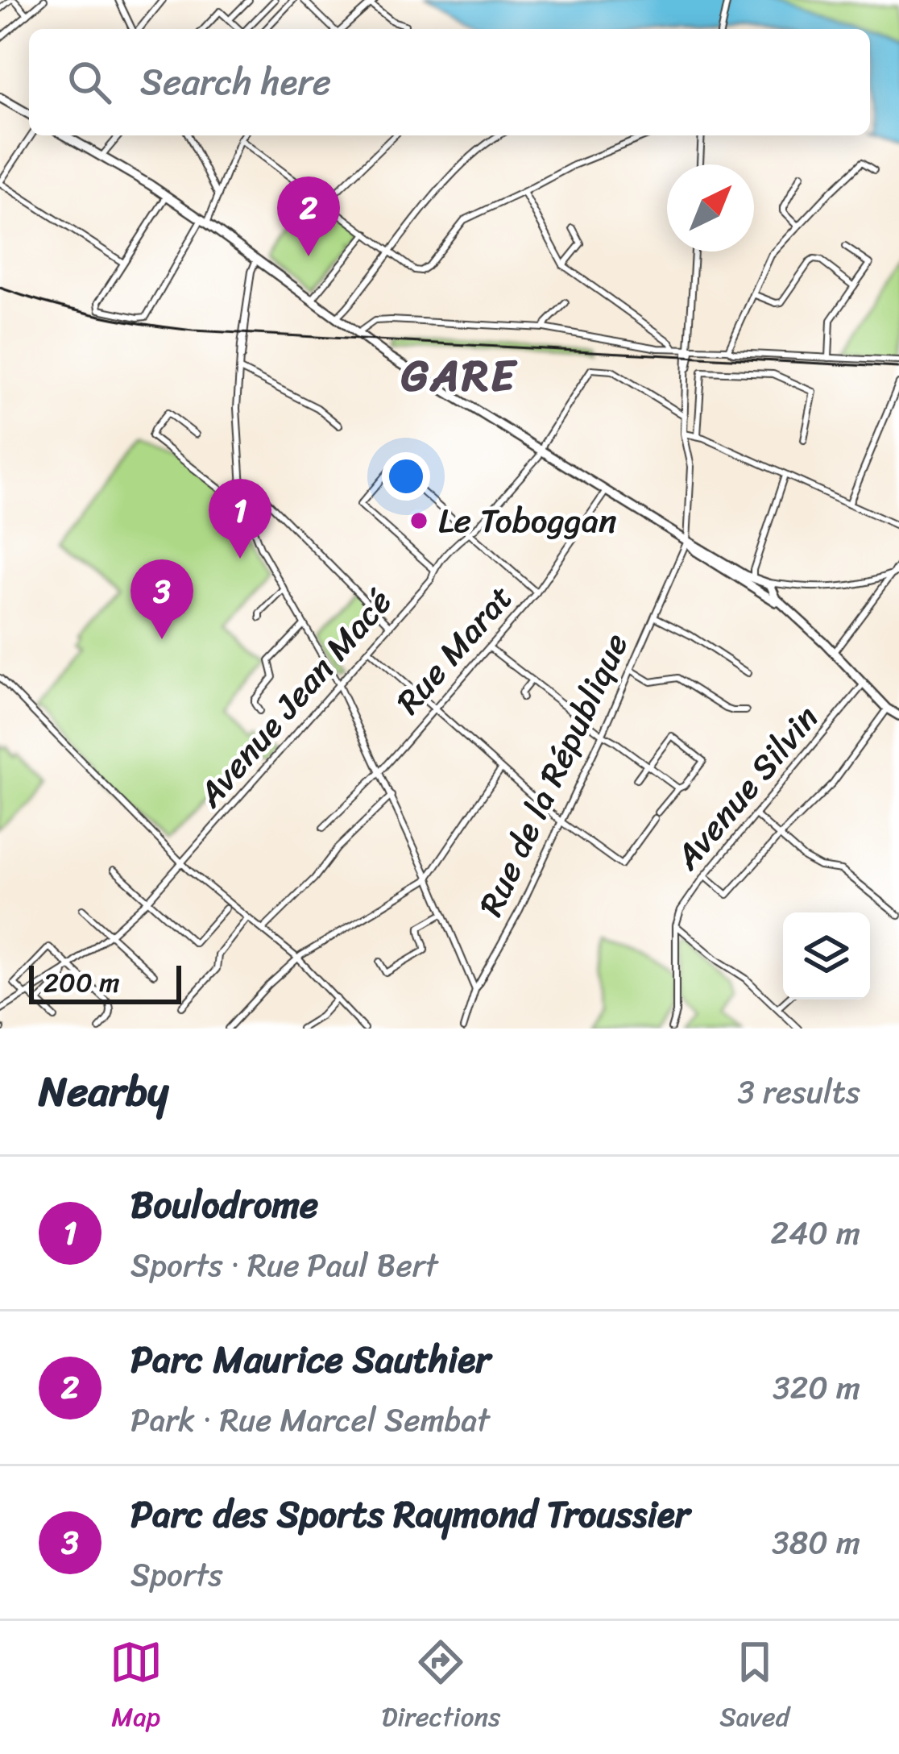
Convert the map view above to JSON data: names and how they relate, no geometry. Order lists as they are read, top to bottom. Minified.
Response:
{"streets":{"street":["Rue Marat","Avenue Jean Macé","Rue de la République","Avenue Silvin"]},"districts":["GARE"],"places":["Le Toboggan"],"scale_bar":"200 m","north":"top right","page":{"search":"Search here","pins":["2","1","3"],"scale":"200 m","heading":["Nearby","3 results"],"list":[{"mark":"1","name":"Boulodrome","note":"Sports · Rue Paul Bert","value":"240 m"},{"mark":"2","name":"Parc Maurice Sauthier","note":"Park · Rue Marcel Sembat","value":"320 m"},{"mark":"3","name":"Parc des Sports Raymond Troussier","note":"Sports","value":"380 m"}],"nav":["Map","Directions","Saved"]}}
